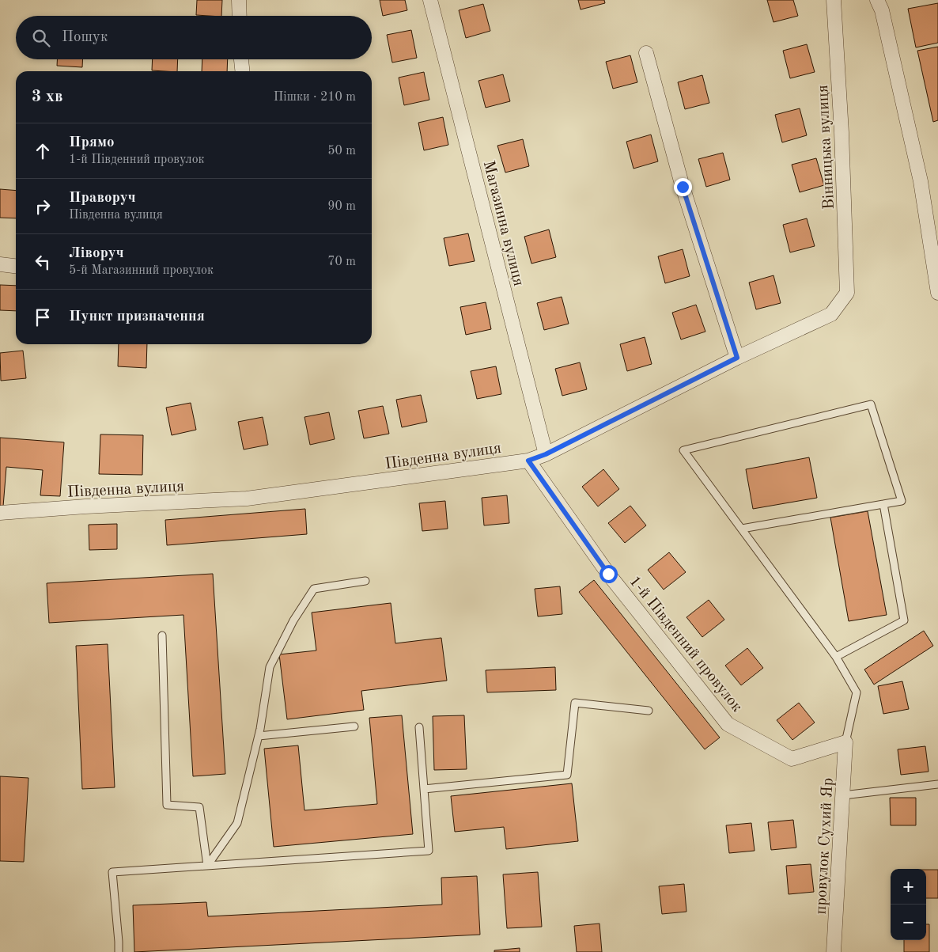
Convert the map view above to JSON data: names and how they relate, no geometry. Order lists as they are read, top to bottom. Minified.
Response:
{"streets":{"street":["Вінницька вулиця","Магазинна вулиця","Південна вулиця","1-й Південний провулок","провулок Сухий Яр"]},"crossings":[["Вінницька вулиця","Південна вулиця"],["Магазинна вулиця","Південна вулиця"],["Південна вулиця","1-й Південний провулок"],["1-й Південний провулок","провулок Сухий Яр"]],"page":{"search":"Пошук","heading":["3 хв","Пішки · 210 m"],"list":[["Прямо","1-й Південний провулок","50 m"],["Праворуч","Південна вулиця","90 m"],["Ліворуч","5-й Магазинний провулок","70 m"],"Пункт призначення"],"map_buttons":["+","−"]}}
